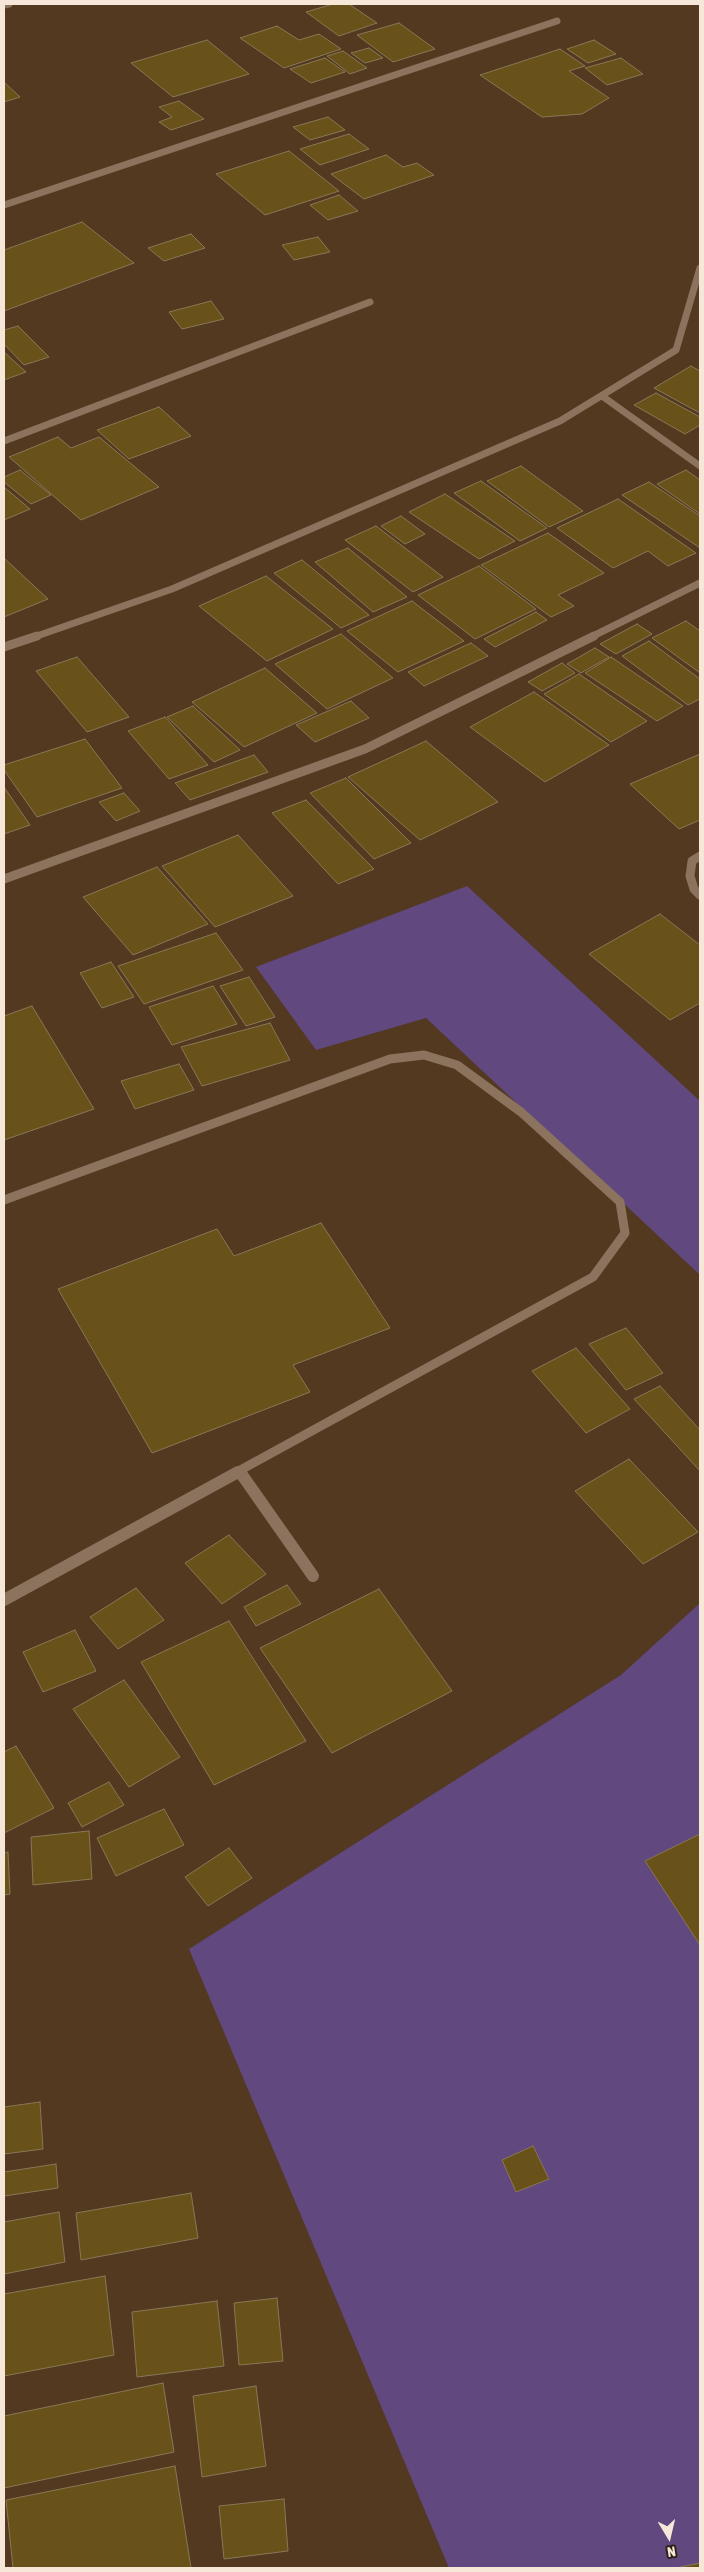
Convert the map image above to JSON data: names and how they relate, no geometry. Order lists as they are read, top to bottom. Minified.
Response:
{"north":"bottom"}
